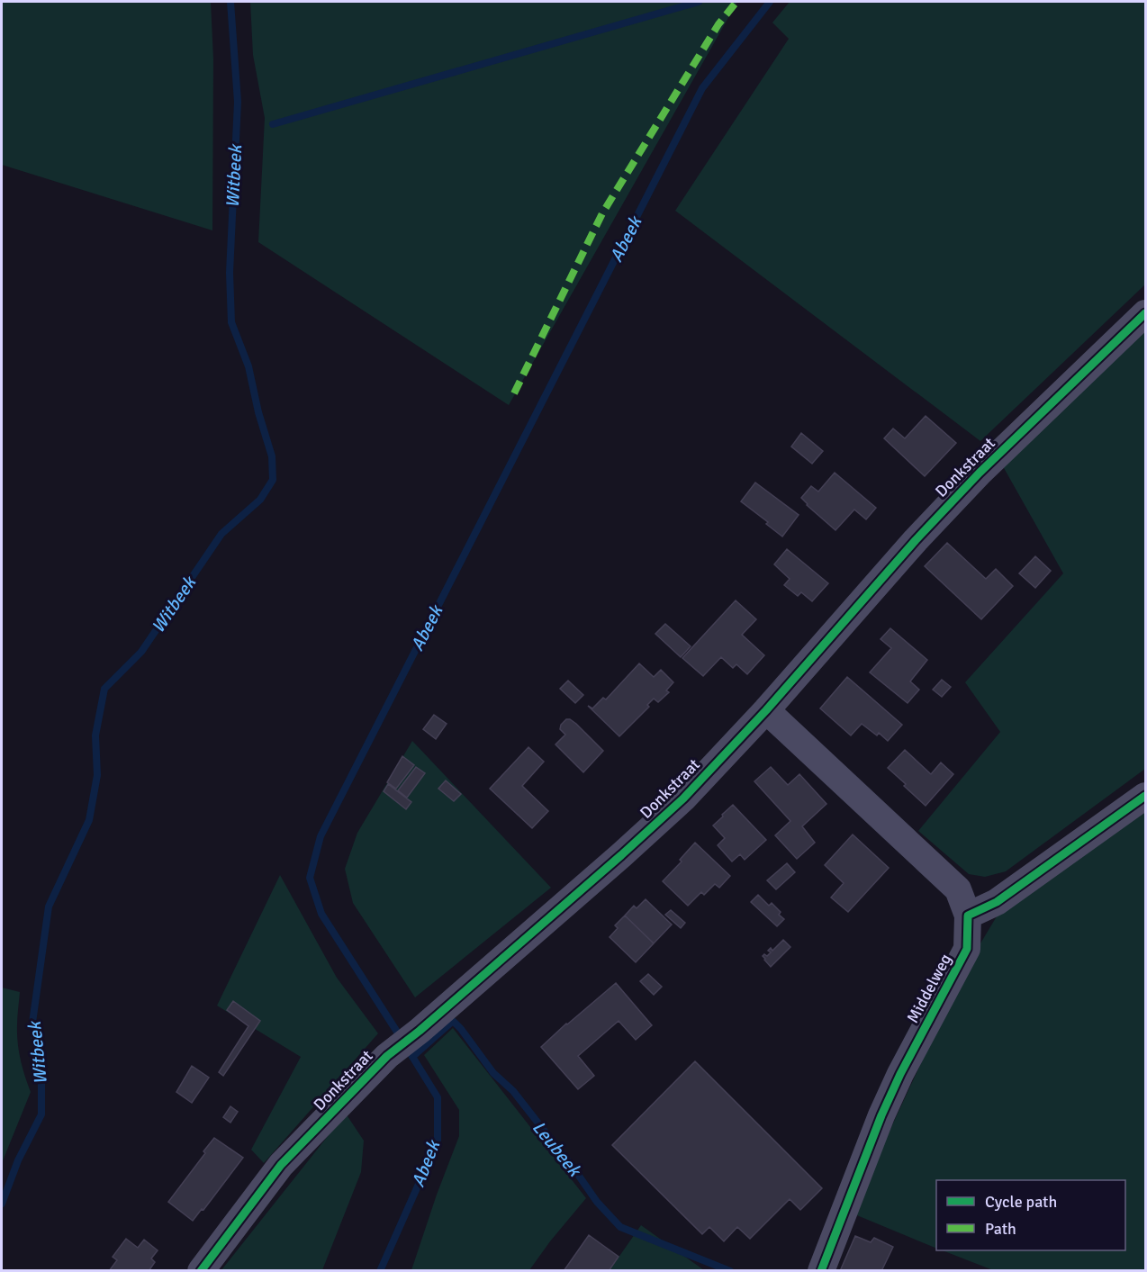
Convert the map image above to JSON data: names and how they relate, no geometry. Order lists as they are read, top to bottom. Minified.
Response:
{"streets":{"street":["Donkstraat","Middelweg"]},"crossings":[["Donkstraat","Middelweg"]],"water":["Witbeek","Abeek","Leubeek"],"legend":["Cycle path","Path"]}
